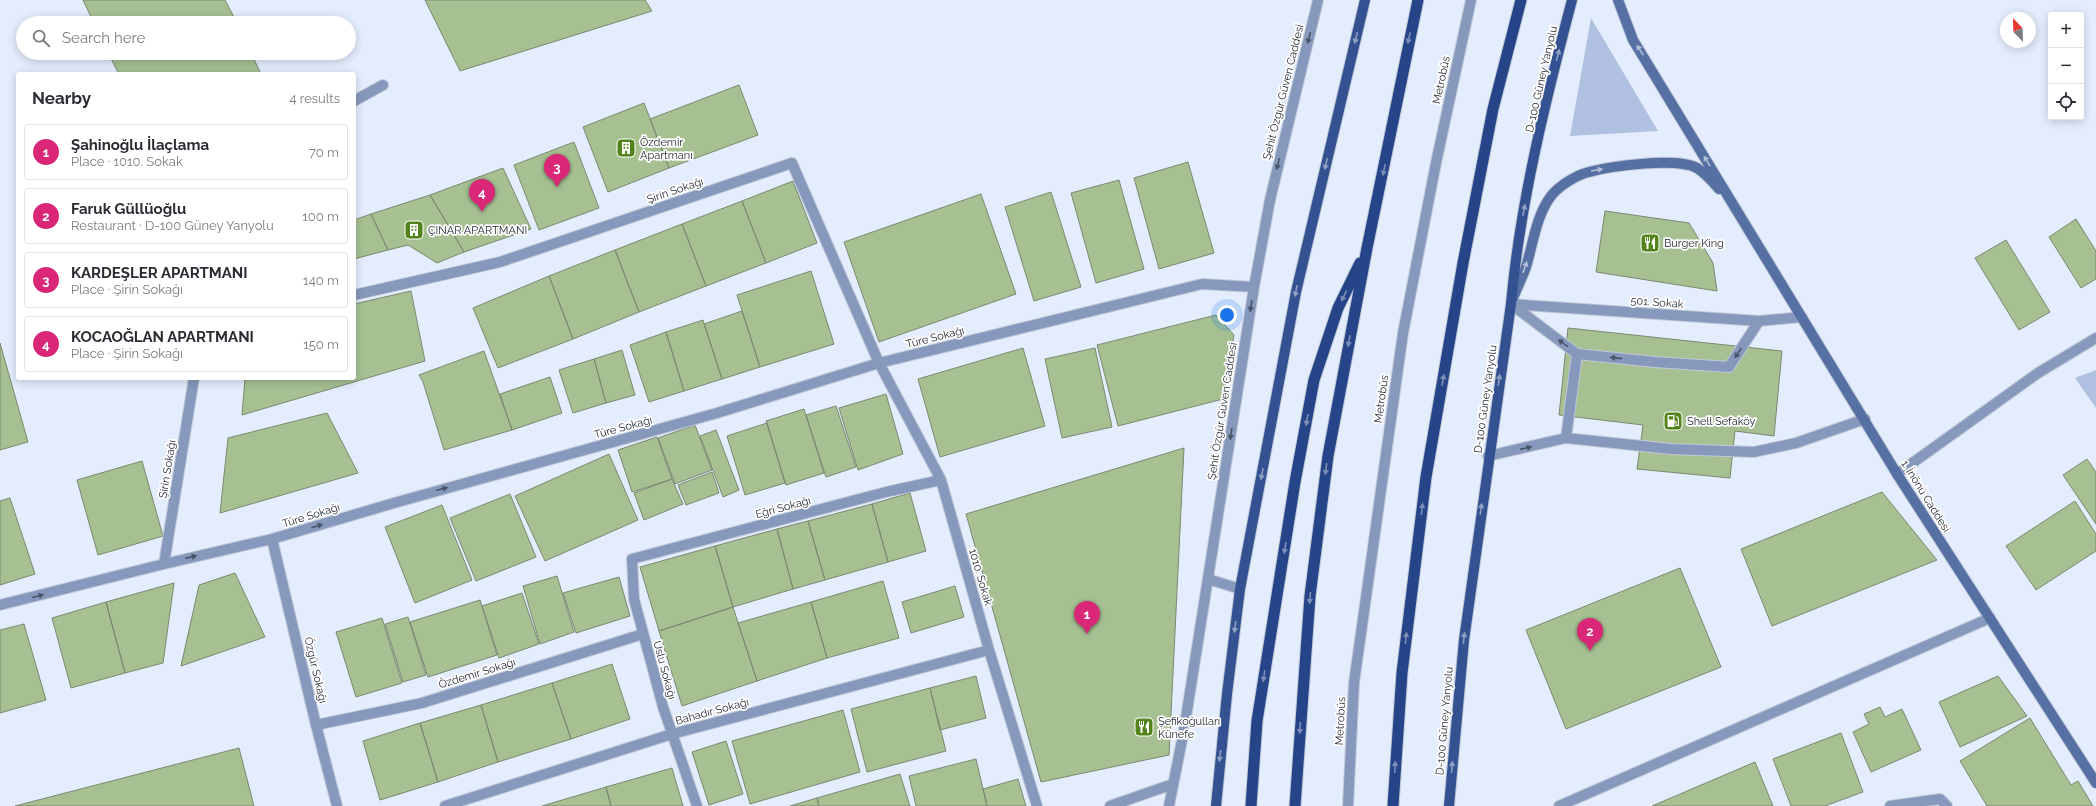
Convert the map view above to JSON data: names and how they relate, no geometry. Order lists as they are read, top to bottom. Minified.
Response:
{"streets":{"main road":["D-100 Güney Yanyolu","1. İnönü Caddesi"],"street":["Metrobüs","Şehit Özgür Güven Caddesi","Şirin Sokağı","501. Sokak","Türe Sokağı","Eğri Sokağı","1010. Sokak","Özgür Sokağı","Uslu Sokağı","Özdemir Sokağı","Bahadır Sokağı"]},"crossings":[["D-100 Güney Yanyolu","501. Sokak"],["Şehit Özgür Güven Caddesi","Türe Sokağı"],["Şirin Sokağı","Türe Sokağı"],["Şirin Sokağı","1010. Sokak"],["501. Sokak","1. İnönü Caddesi"],["Türe Sokağı","1010. Sokak"],["Türe Sokağı","Özgür Sokağı"],["Eğri Sokağı","1010. Sokak"],["Eğri Sokağı","Uslu Sokağı"],["1010. Sokak","Bahadır Sokağı"],["Özgür Sokağı","Özdemir Sokağı"],["Uslu Sokağı","Özdemir Sokağı"],["Uslu Sokağı","Bahadır Sokağı"]],"one_way":["D-100 Güney Yanyolu","Şehit Özgür Güven Caddesi","Türe Sokağı"],"places":{"building":["Özdemir Apartmanı","ÇINAR APARTMANI"],"restaurant":["Burger King","Şefikoğulları Künefe"],"fuel station":["Shell Sefaköy"]},"north":"top left","page":{"map_buttons":["+","−"],"search":"Search here","heading":["Nearby","4 results"],"list":[{"mark":"1","name":"Şahinoğlu İlaçlama","note":"Place · 1010. Sokak","value":"70 m"},{"mark":"2","name":"Faruk Güllüoğlu","note":"Restaurant · D-100 Güney Yanyolu","value":"100 m"},{"mark":"3","name":"KARDEŞLER APARTMANI","note":"Place · Şirin Sokağı","value":"140 m"},{"mark":"4","name":"KOCAOĞLAN APARTMANI","note":"Place · Şirin Sokağı","value":"150 m"}],"pins":["3","4","1","2"]}}
